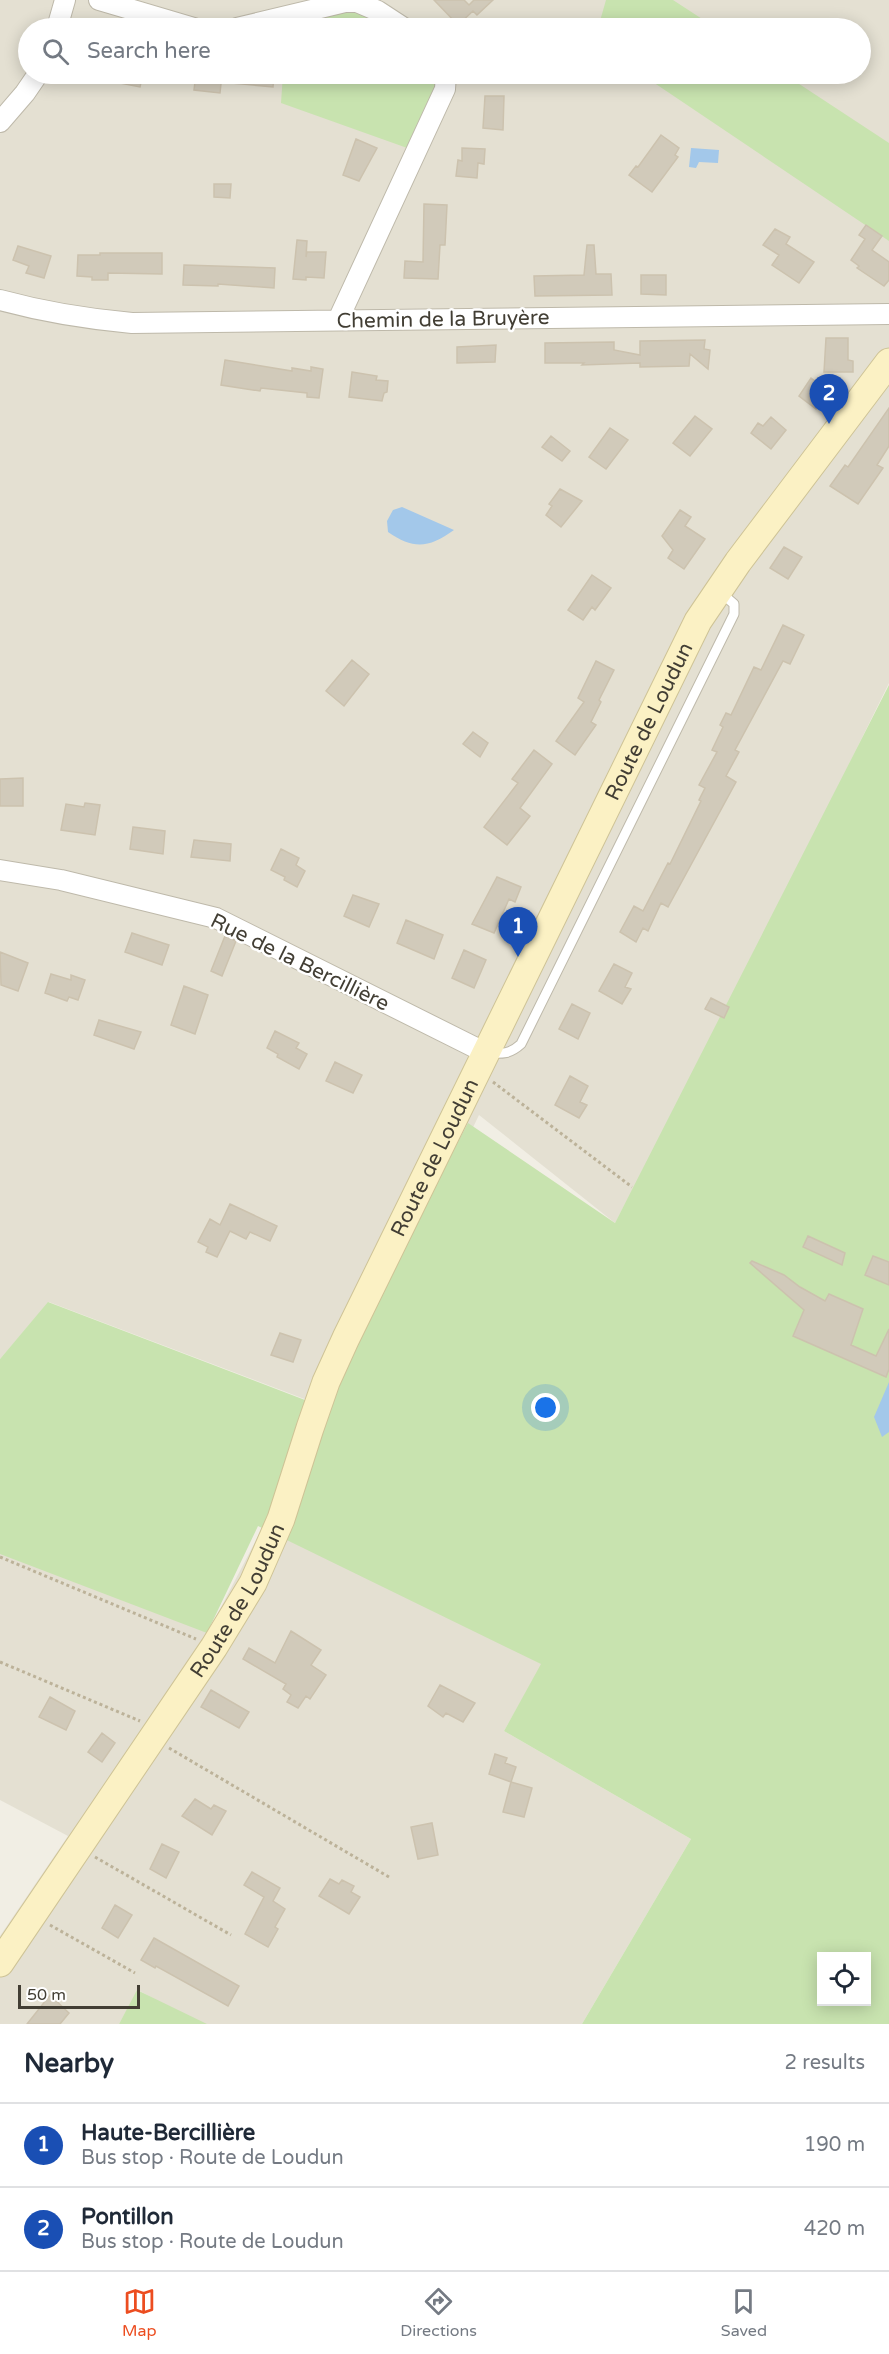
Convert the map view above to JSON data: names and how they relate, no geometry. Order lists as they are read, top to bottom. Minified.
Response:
{"streets":{"main road":["Route de Loudun"],"street":["Chemin de la Bruyère","Rue de la Bercillière"]},"crossings":[["Route de Loudun","Rue de la Bercillière"]],"scale_bar":"50 m","page":{"search":"Search here","pins":["2","1"],"scale":"50 m","heading":["Nearby","2 results"],"list":[{"mark":"1","name":"Haute-Bercillière","note":"Bus stop · Route de Loudun","value":"190 m"},{"mark":"2","name":"Pontillon","note":"Bus stop · Route de Loudun","value":"420 m"}],"nav":["Map","Directions","Saved"]}}
